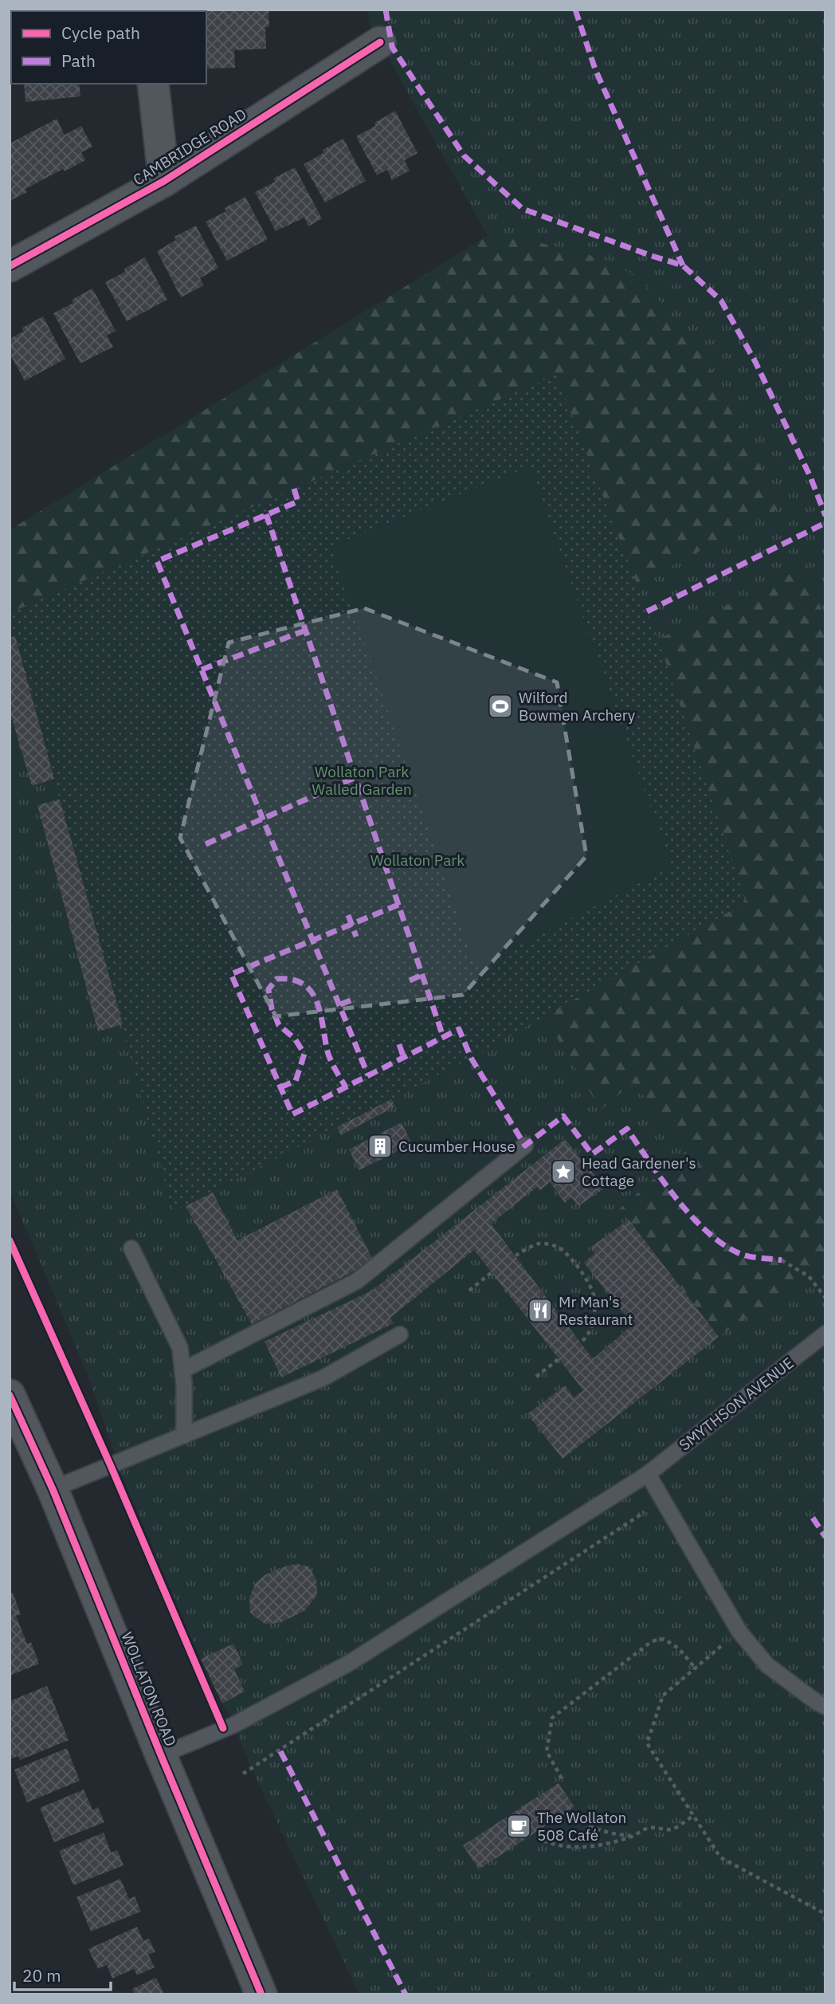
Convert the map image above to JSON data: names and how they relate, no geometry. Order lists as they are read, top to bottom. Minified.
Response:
{"streets":{"street":["CAMBRIDGE ROAD","WOLLATON ROAD"],"lane":["SMYTHSON AVENUE"]},"crossings":[["SMYTHSON AVENUE","WOLLATON ROAD"]],"parks":["Wollaton Park Walled Garden","Wollaton Park"],"places":{"sports":["Wilford Bowmen Archery"],"building":["Cucumber House"],"place":["Head Gardener's Cottage"],"restaurant":["Mr Man's Restaurant"],"cafe":["The Wollaton 508 Café"]},"legend":["Cycle path","Path"],"scale_bar":"20 m"}
